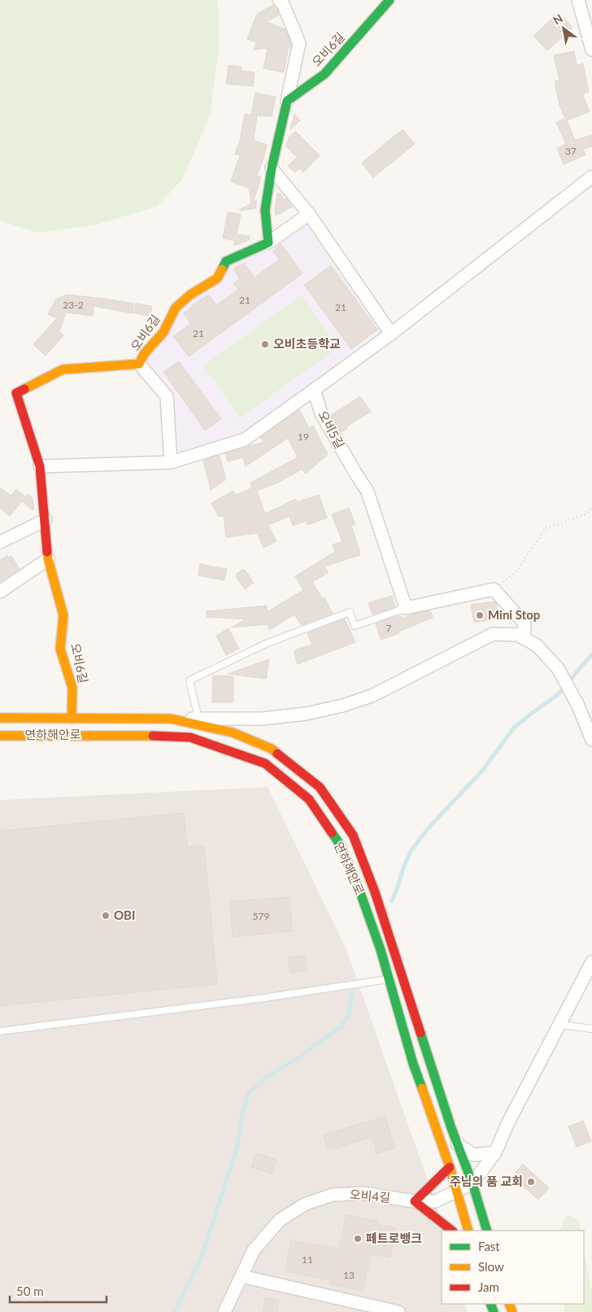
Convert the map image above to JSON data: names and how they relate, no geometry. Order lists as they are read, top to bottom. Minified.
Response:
{"streets":{"street":["오비6길","오비5길","연하해안로","오비4길"]},"crossings":[["오비6길","연하해안로"],["연하해안로","오비4길"]],"places":["오비초등학교","Mini Stop","OBI","주님의 품 교회","페트로뱅크"],"house_numbers":["37","21","23-2","21","21","19","7","579","11","13"],"legend":["Fast","Slow","Jam"],"scale_bar":"50 m","north":"top left"}
